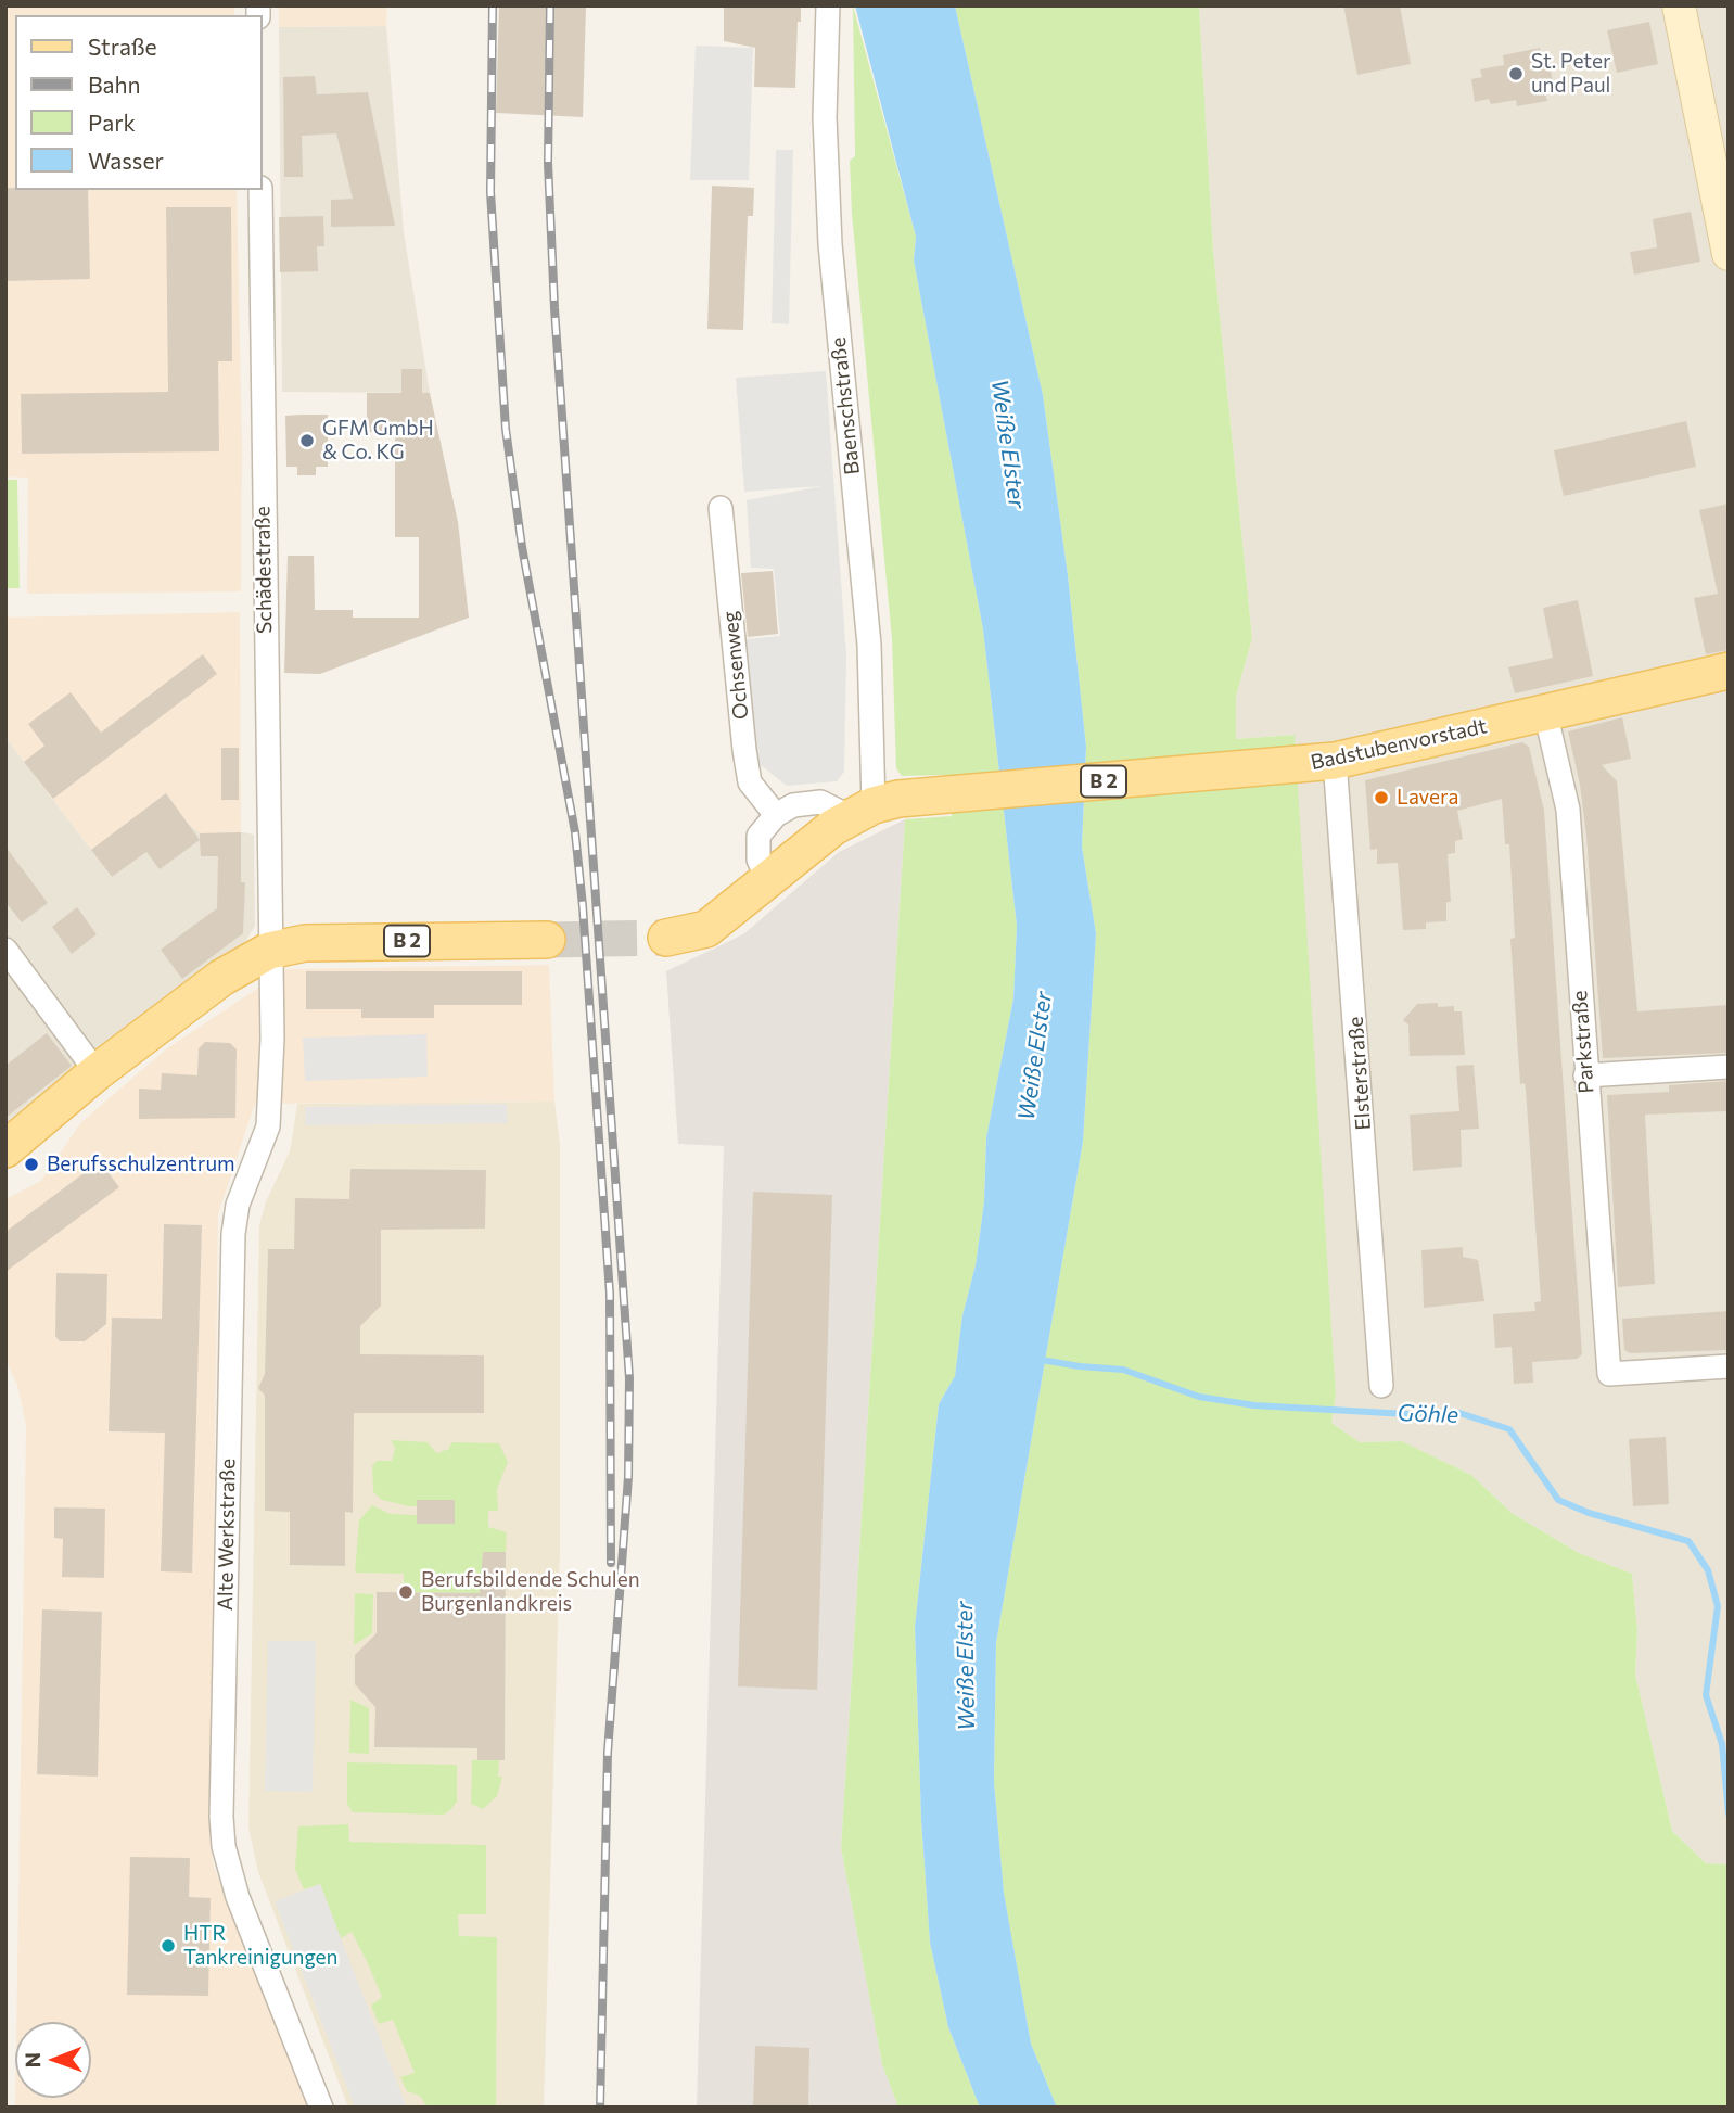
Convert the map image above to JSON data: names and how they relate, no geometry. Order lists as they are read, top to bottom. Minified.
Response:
{"streets":{"main road":["Badstubenvorstadt","B 2"],"street":["Baenschstraße","Schädestraße","Ochsenweg","Parkstraße","Elsterstraße","Alte Werkstraße"]},"crossings":[["Baenschstraße","Badstubenvorstadt"],["Baenschstraße","B 2"],["Schädestraße","B 2"],["Schädestraße","Alte Werkstraße"],["Badstubenvorstadt","B 2"],["Badstubenvorstadt","Parkstraße"],["Badstubenvorstadt","Elsterstraße"],["B 2","Alte Werkstraße"]],"water":["Weiße Elster","Göhle"],"places":["St. Peter und Paul","GFM GmbH & Co. KG","Lavera","Berufsschulzentrum","Berufsbildende Schulen Burgenlandkreis","HTR Tankreinigungen"],"legend":["Straße","Bahn","Park","Wasser"],"north":"left"}
